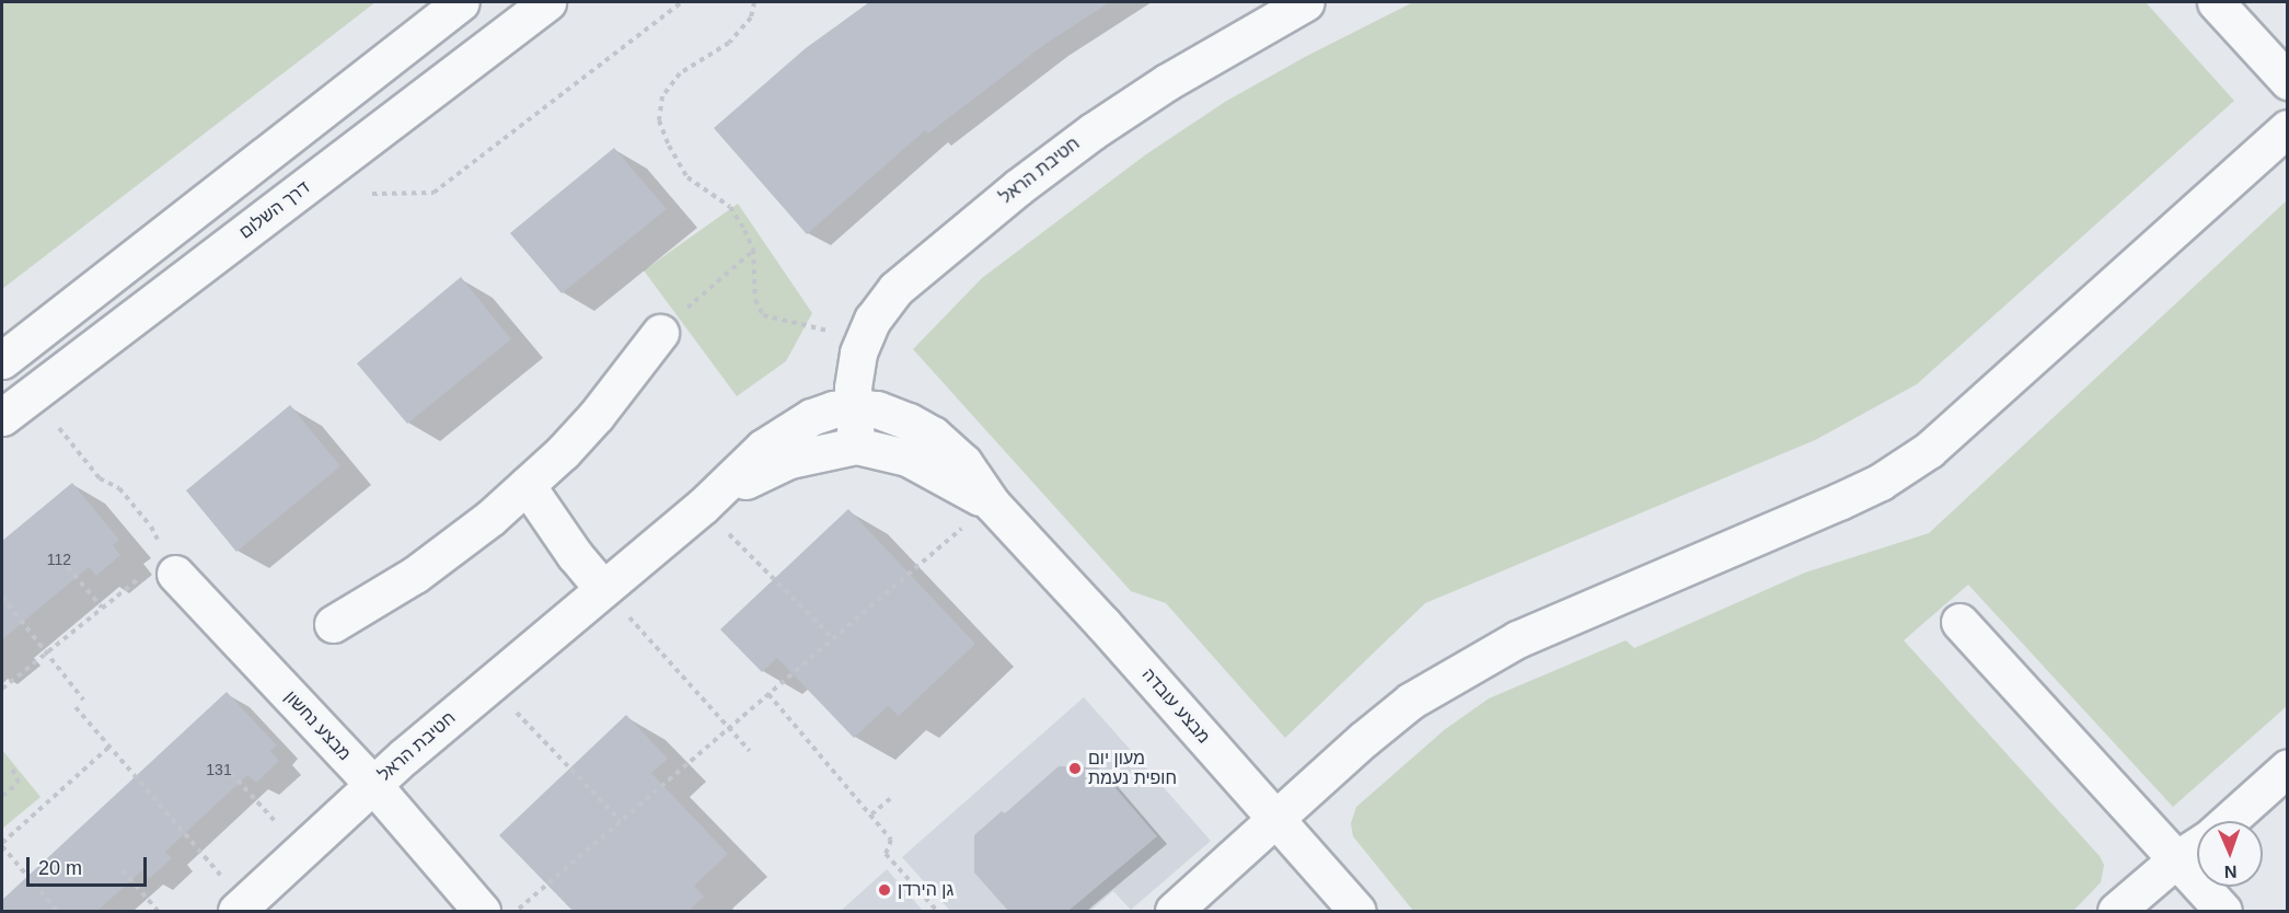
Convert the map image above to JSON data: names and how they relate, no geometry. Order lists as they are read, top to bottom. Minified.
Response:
{"streets":{"street":["חטיבת הראל","דרך השלום","מבצע עובדה","מבצע נחשון"]},"crossings":[["חטיבת הראל","מבצע עובדה"],["חטיבת הראל","מבצע נחשון"]],"places":["מעון יום חופית נעמת","גן הירדן"],"house_numbers":["112","131"],"scale_bar":"20 m","north":"bottom"}
